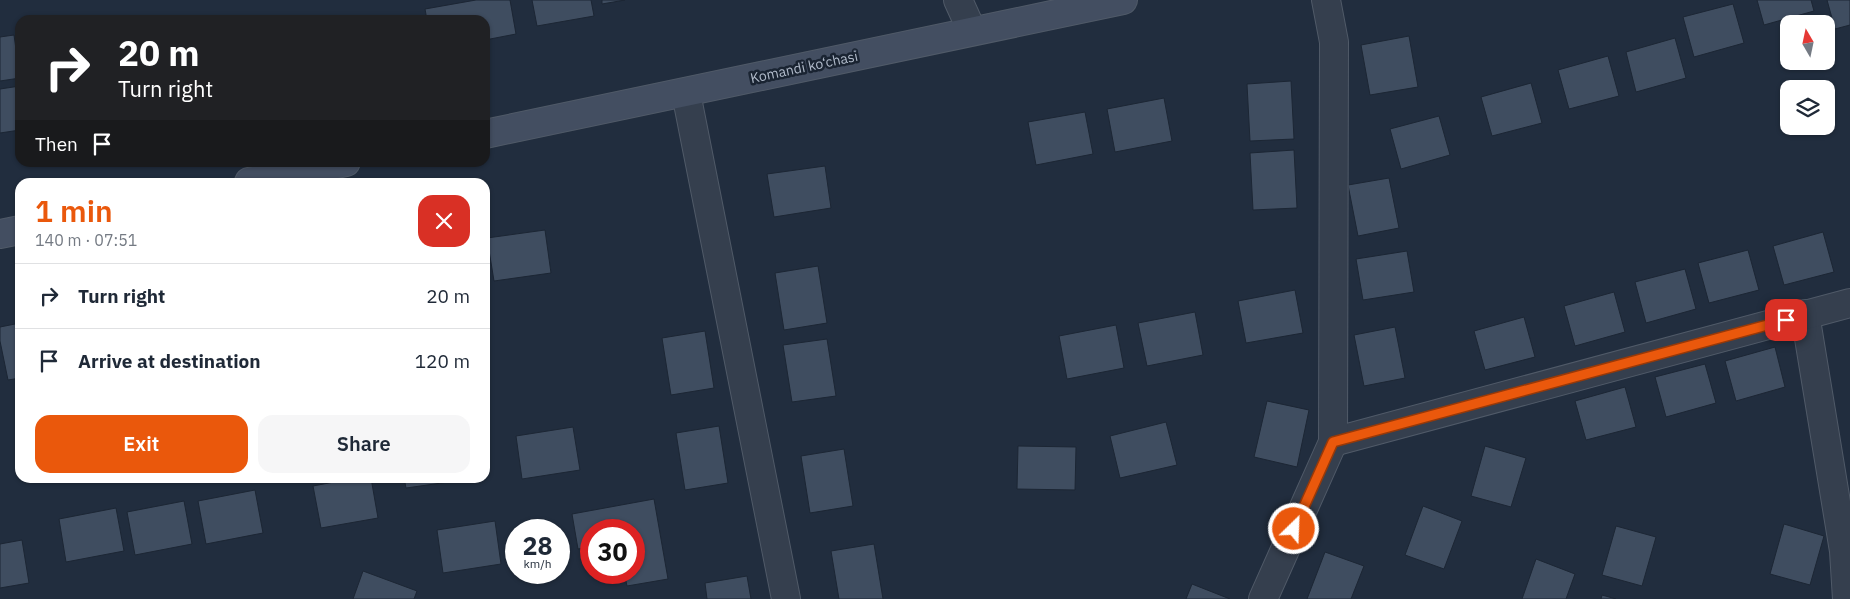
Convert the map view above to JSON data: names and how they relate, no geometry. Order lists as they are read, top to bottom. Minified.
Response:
{"streets":{"main road":["Komandi ko‘chasi"]},"north":"top","page":{"turn":["20 m","Turn right"],"then":"Then","heading":["1 min","140 m · 07:51"],"list":[{"name":"Turn right","value":"20 m"},{"name":"Arrive at destination","value":"120 m"}],"buttons":["Exit","Share"],"speed":"28 km/h","limit":"30"}}
